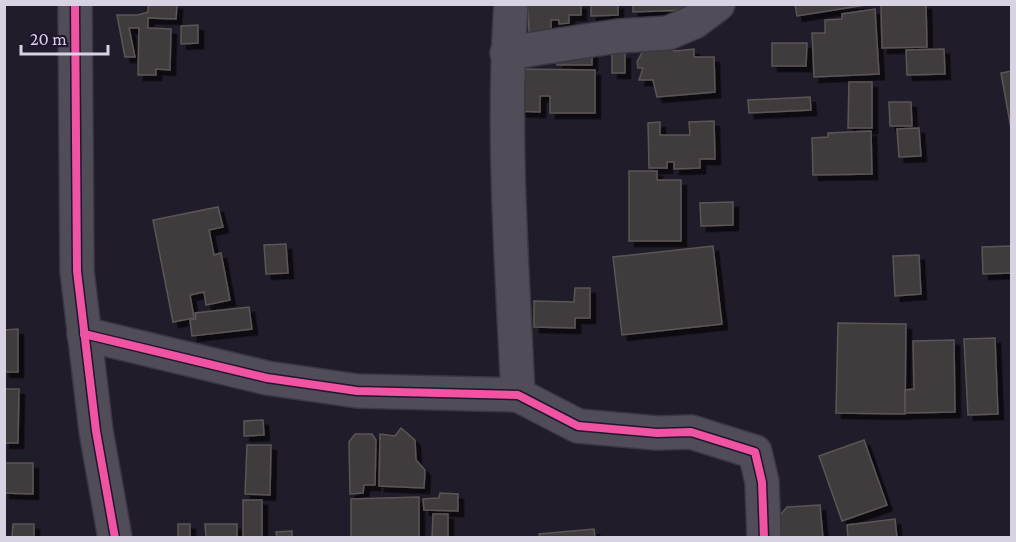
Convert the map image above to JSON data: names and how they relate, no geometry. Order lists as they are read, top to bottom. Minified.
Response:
{"scale_bar":"20 m"}
